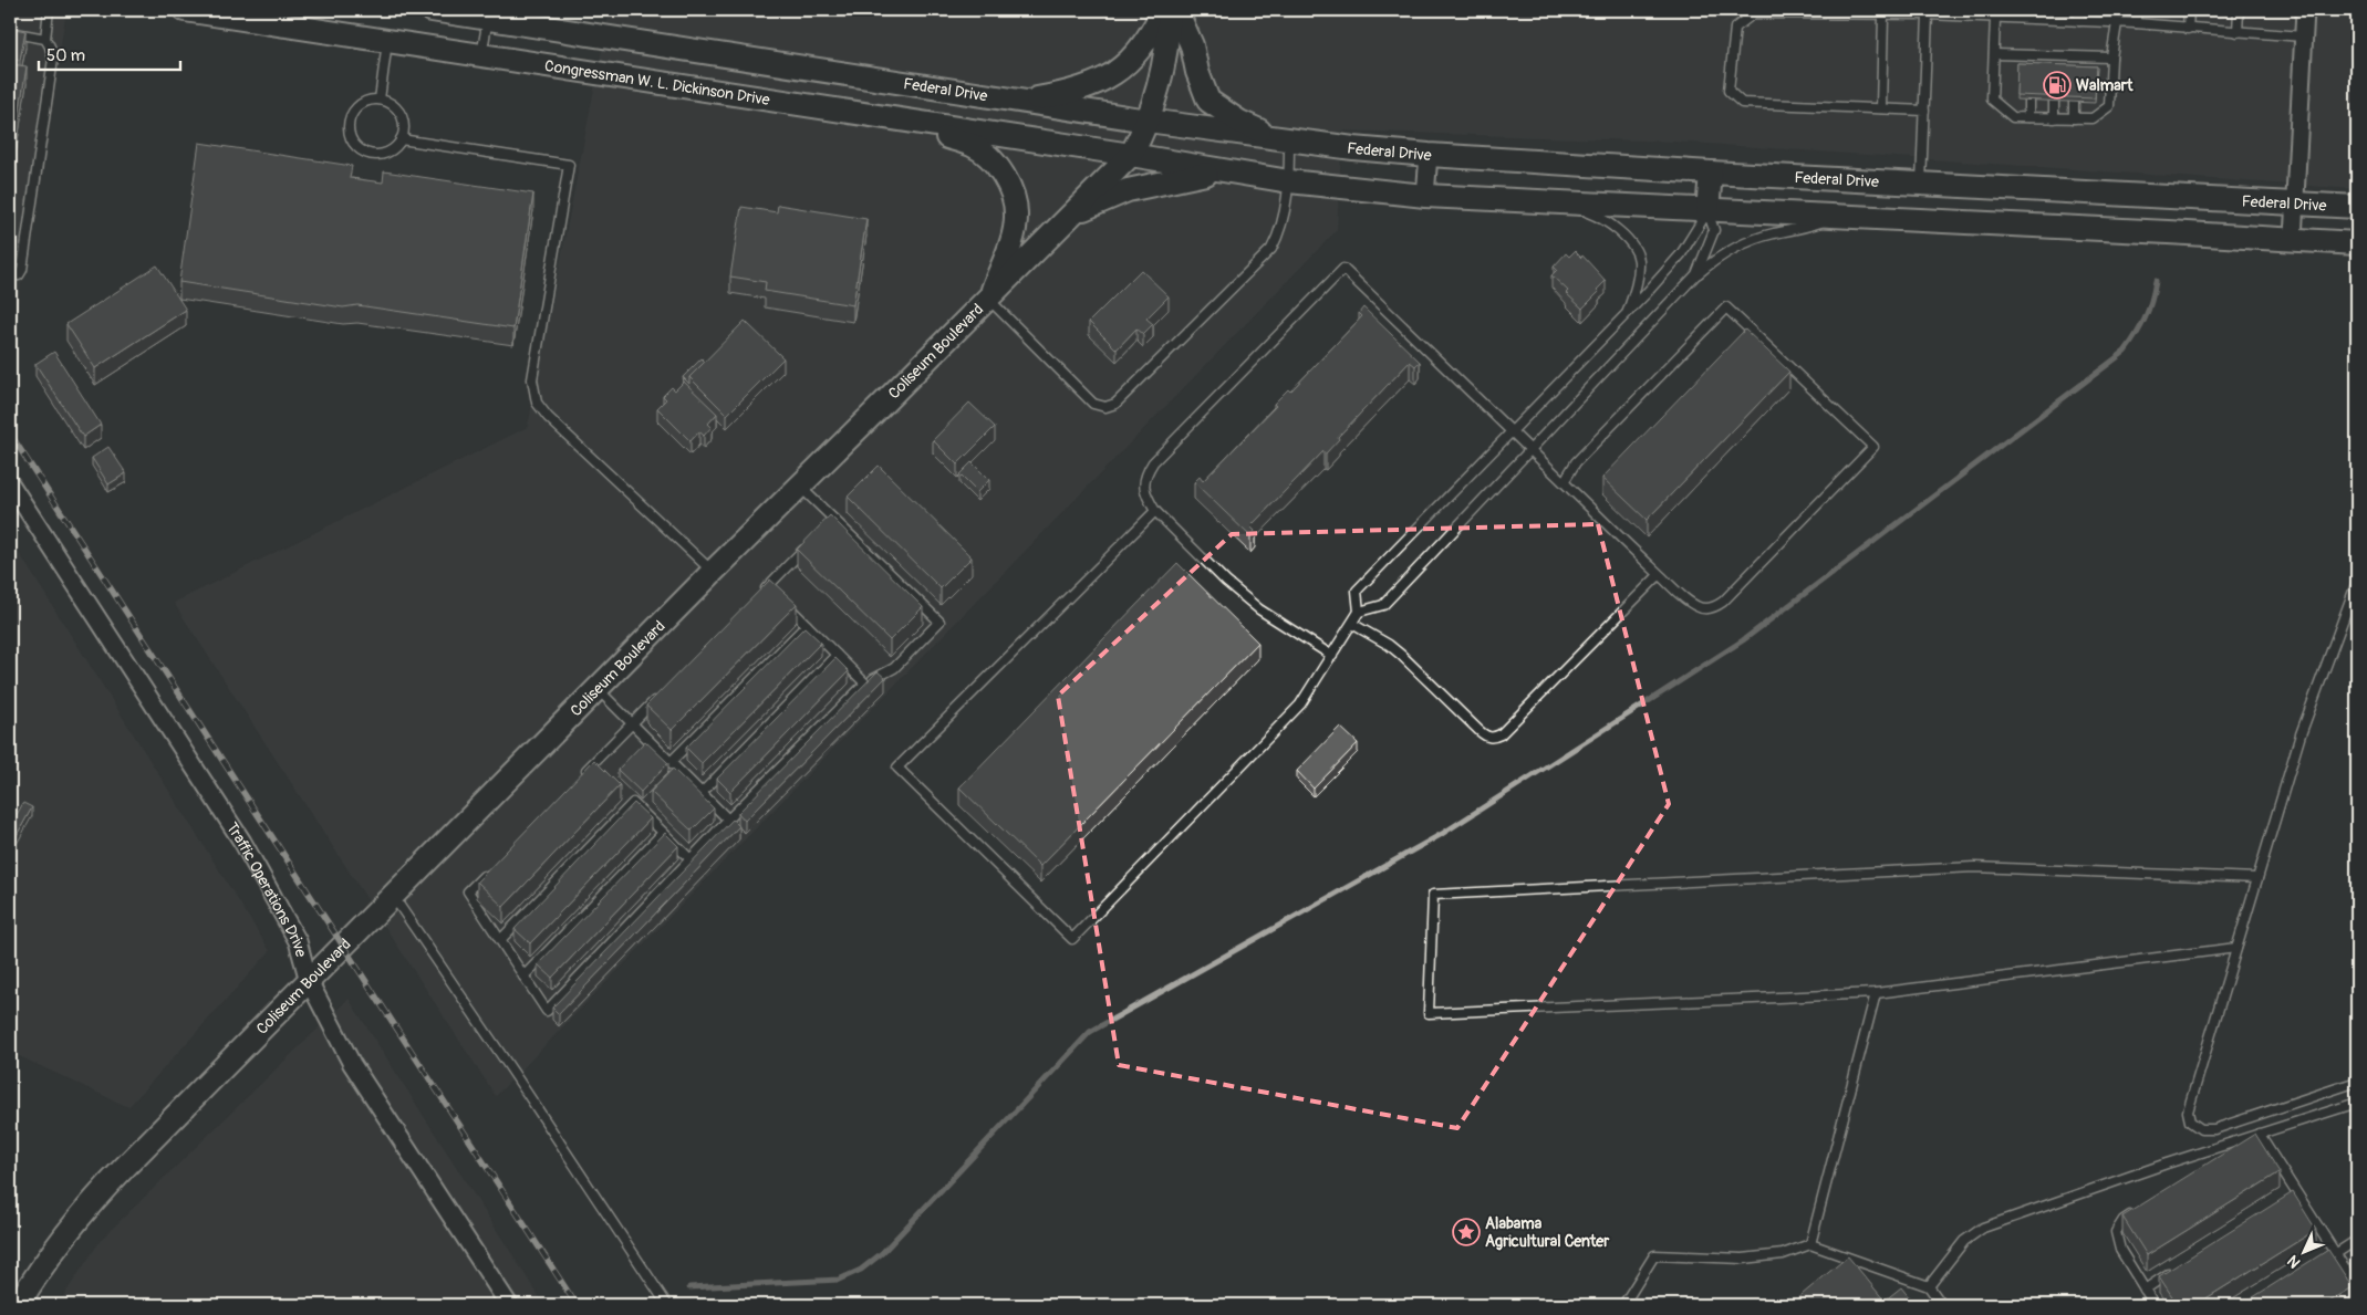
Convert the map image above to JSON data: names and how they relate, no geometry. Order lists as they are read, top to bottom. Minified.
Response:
{"streets":{"main road":["Congressman W. L. Dickinson Drive","Federal Drive","Coliseum Boulevard"],"street":["Traffic Operations Drive"]},"crossings":[["Congressman W. L. Dickinson Drive","Coliseum Boulevard"],["Federal Drive","Coliseum Boulevard"],["Coliseum Boulevard","Traffic Operations Drive"]],"places":{"fuel station":["Walmart"],"place":["Alabama Agricultural Center"]},"scale_bar":"50 m","north":"bottom left"}
